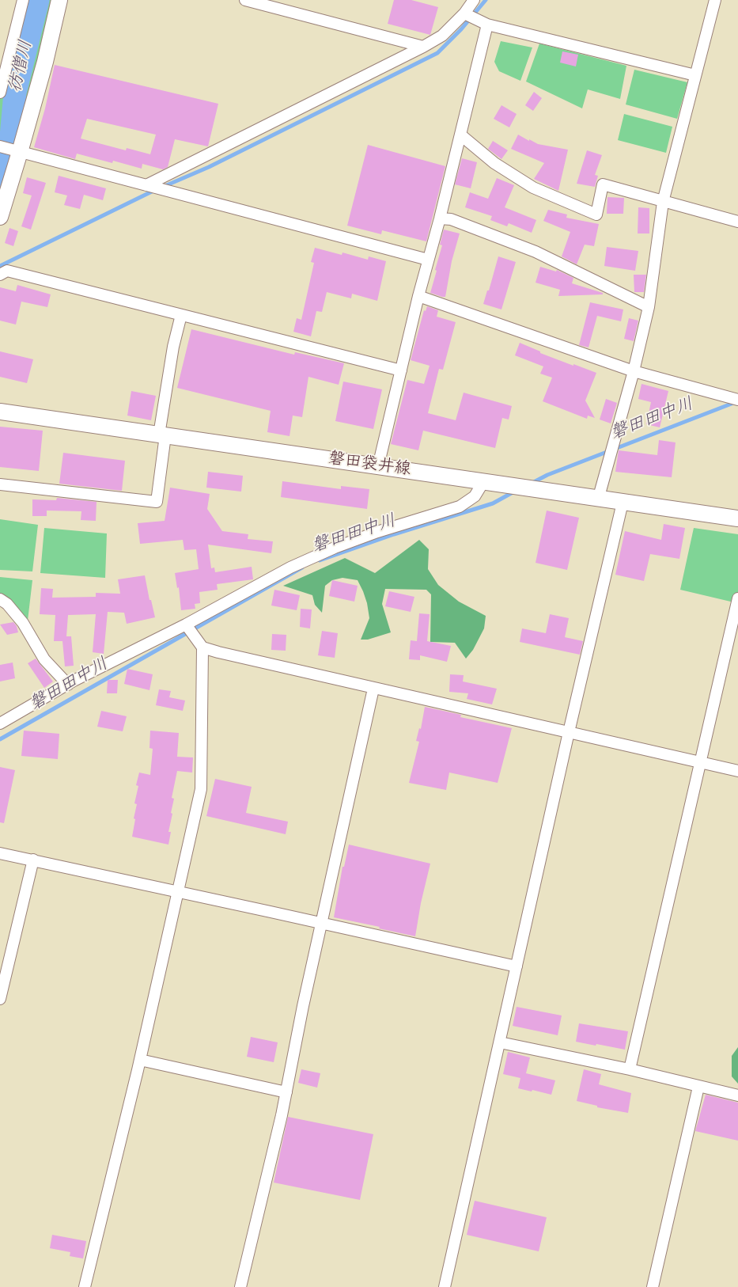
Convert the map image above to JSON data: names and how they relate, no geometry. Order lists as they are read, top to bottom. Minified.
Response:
{"streets":{"main road":["磐田袋井線"]},"water":["彷僧川","磐田田中川"]}
